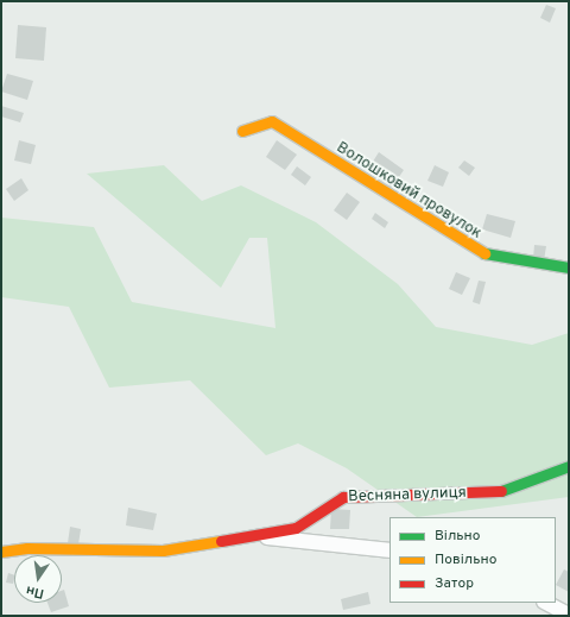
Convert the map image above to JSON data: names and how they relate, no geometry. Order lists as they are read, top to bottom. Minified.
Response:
{"streets":{"street":["Волошковий провулок","Весняна вулиця"]},"legend":["Вільно","Повільно","Затор"],"north":"bottom"}
